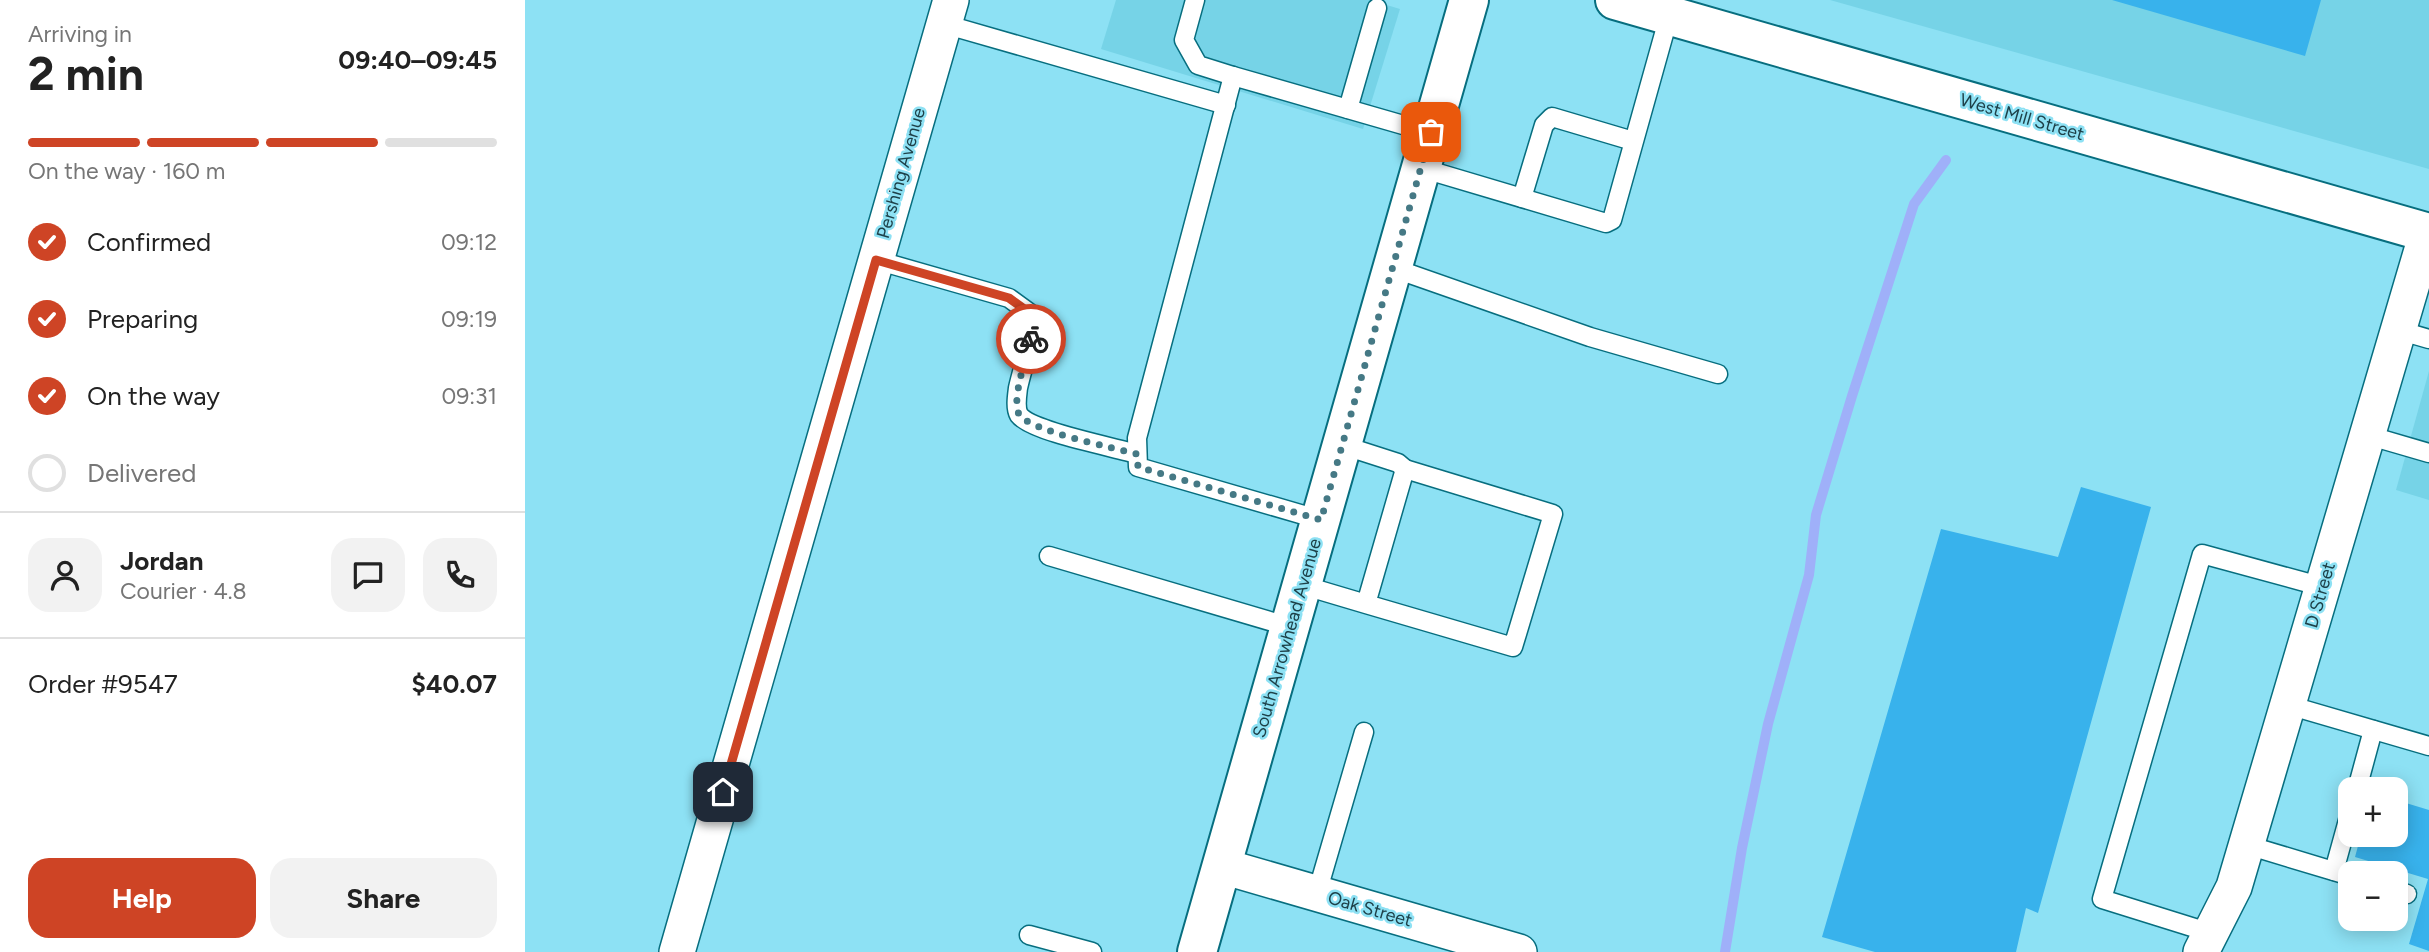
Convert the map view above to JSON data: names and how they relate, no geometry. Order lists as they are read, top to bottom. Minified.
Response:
{"streets":{"main road":["West Mill Street","South Arrowhead Avenue"],"street":["Pershing Avenue","D Street","Oak Street"]},"crossings":[["West Mill Street","D Street"],["South Arrowhead Avenue","Oak Street"]],"page":{"heading":["2 min","Arriving in","09:40–09:45"],"panel":["Jordan","Courier · 4.8","Order #9547","$40.07"],"bar":"On the way · 160 m","list":[["Confirmed","09:12"],["Preparing","09:19"],["On the way","09:31"],"Delivered"],"map_buttons":["+","−"],"buttons":["Help","Share"]}}
